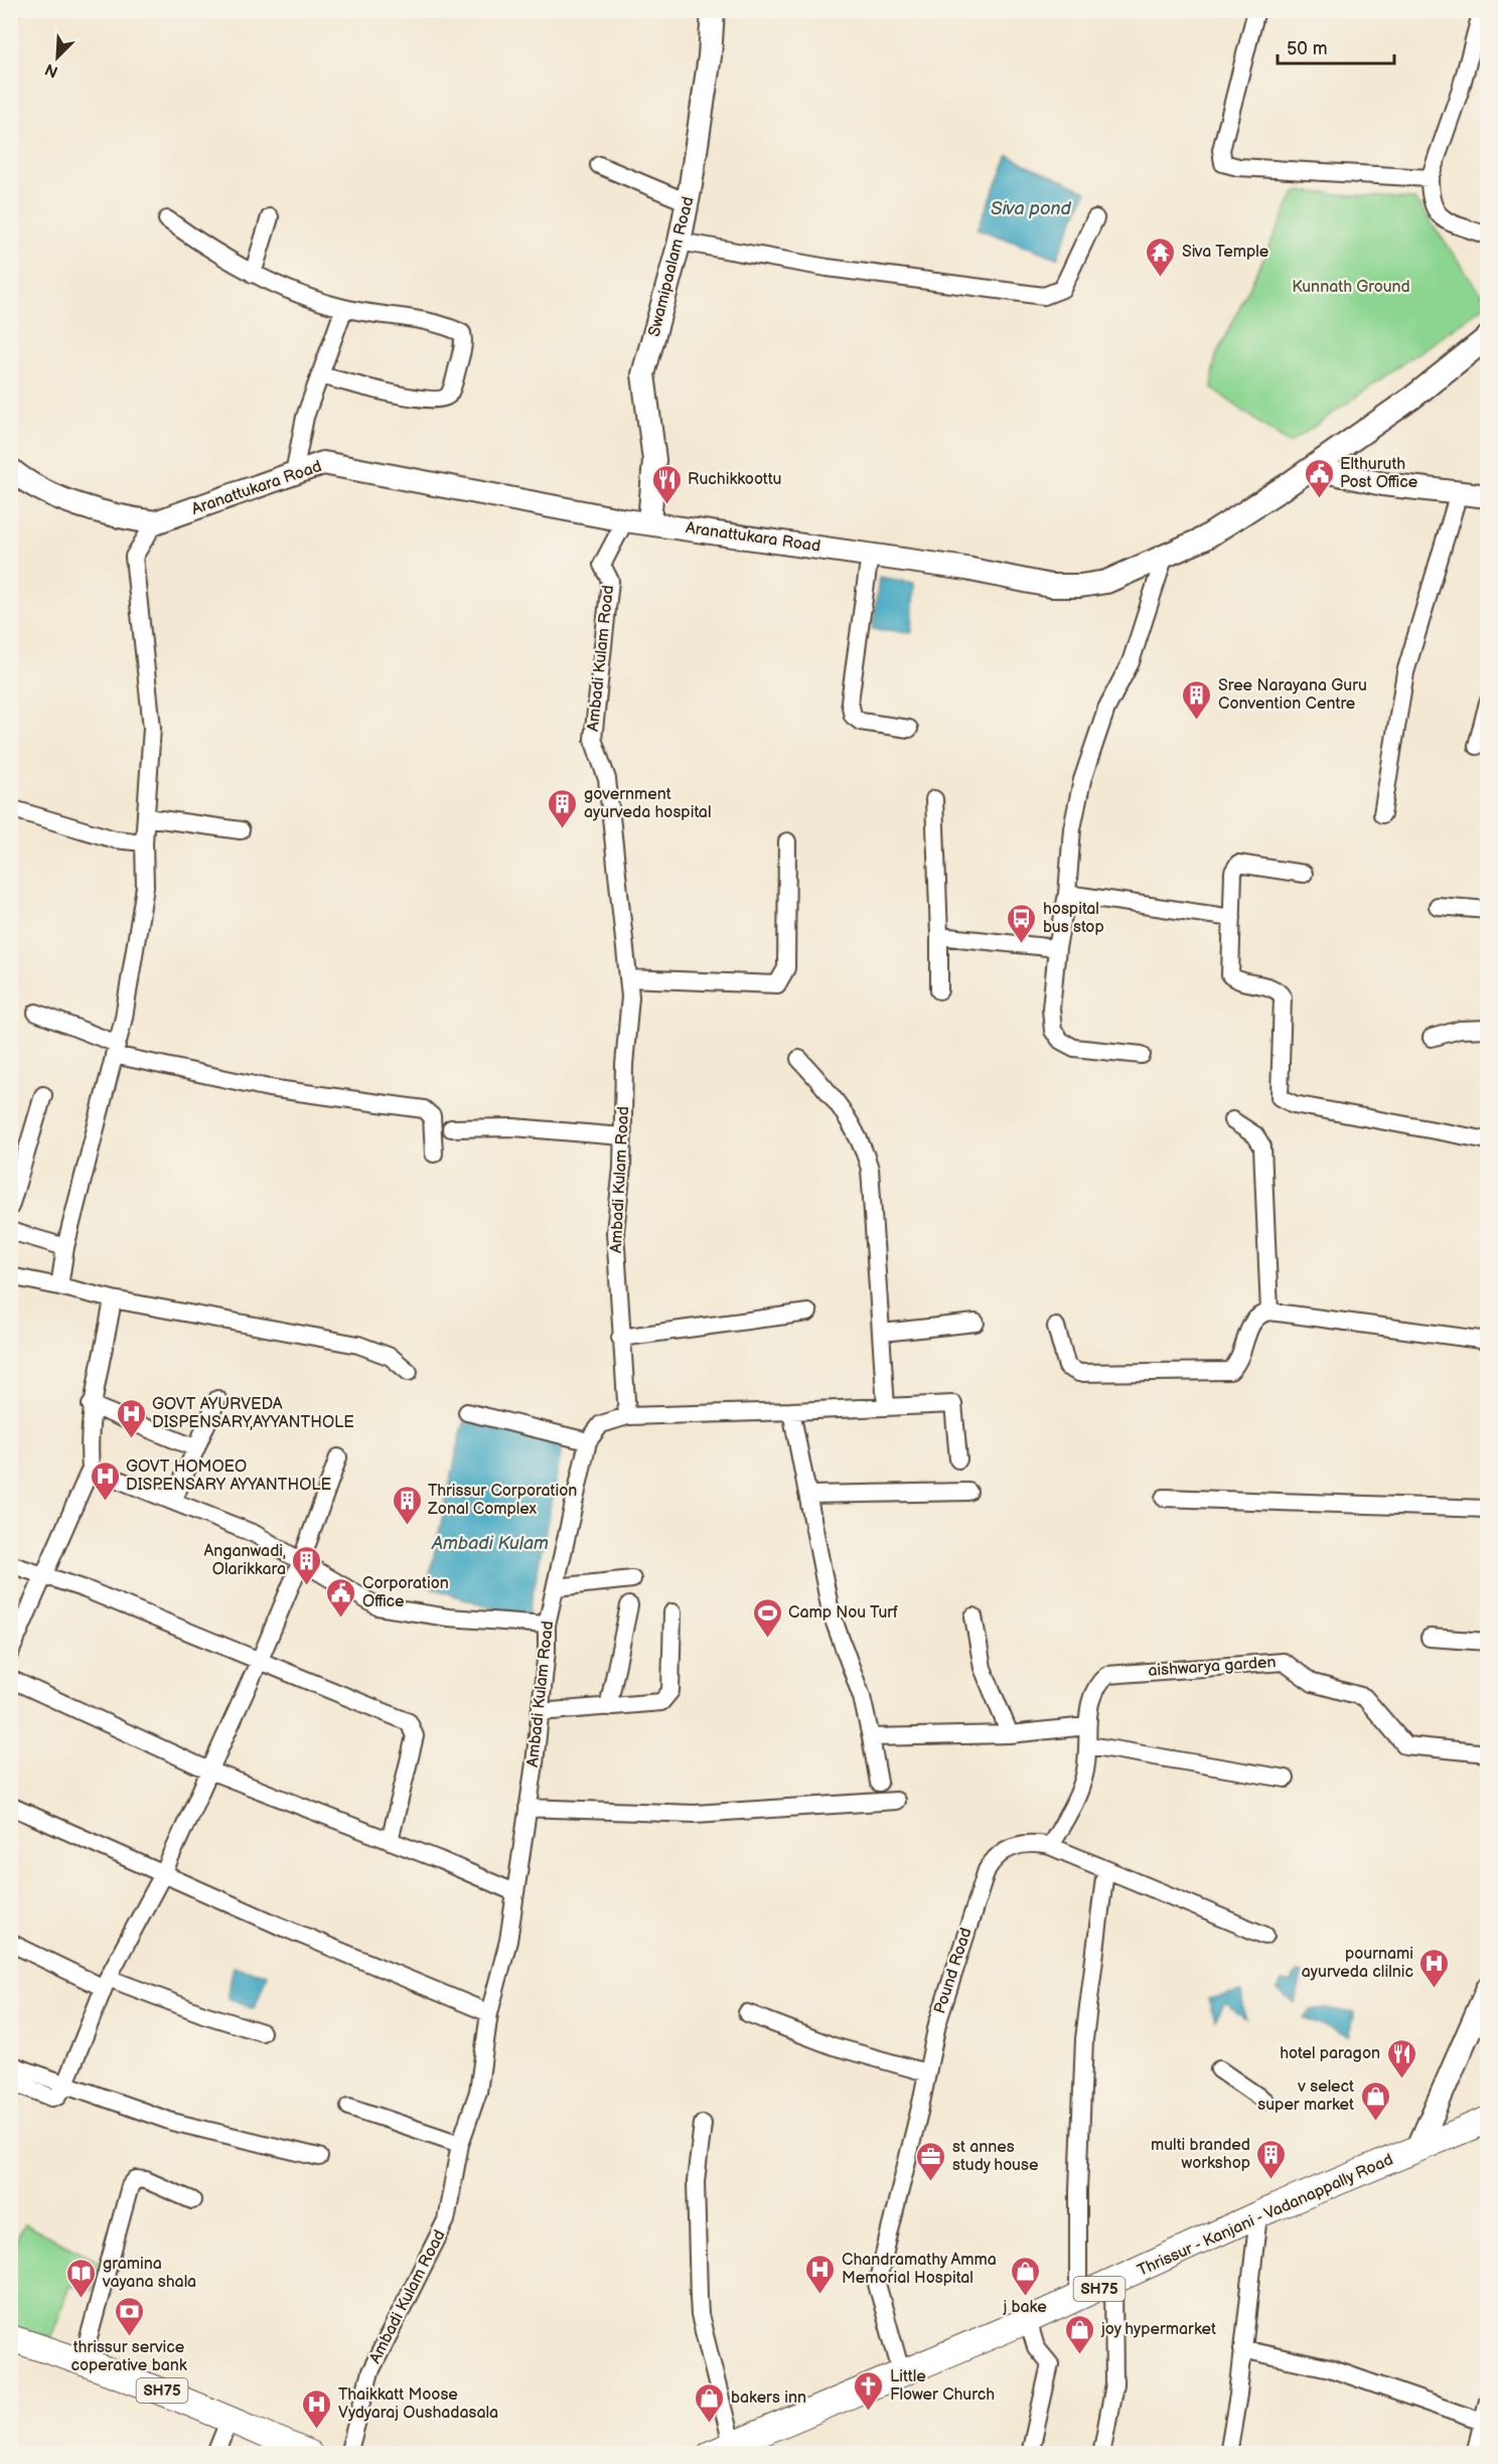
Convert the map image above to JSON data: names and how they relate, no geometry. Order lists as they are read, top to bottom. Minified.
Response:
{"streets":{"main road":["Swamipaalam Road","Aranattukara Road","Thrissur - Kanjani - Vadanappally Road","SH75"],"street":["Ambadi Kulam Road","aishwarya garden","Pound Road"]},"crossings":[["Swamipaalam Road","Aranattukara Road"],["Aranattukara Road","Ambadi Kulam Road"],["aishwarya garden","Pound Road"],["Pound Road","Thrissur - Kanjani - Vadanappally Road"]],"water":["Siva pond","Ambadi Kulam"],"parks":["Kunnath Ground"],"places":{"temple":["Siva Temple"],"public building":["Elthuruth Post Office","Corporation Office"],"restaurant":["Ruchikkoottu","hotel paragon"],"building":["Sree Narayana Guru Convention Centre","government ayurveda hospital","Thrissur Corporation Zonal Complex","Anganwadi, Olarikkara","multi branded workshop"],"bus stop":["hospital bus stop"],"hospital":["GOVT AYURVEDA DISPENSARY,AYYANTHOLE","GOVT HOMOEO DISPENSARY AYYANTHOLE","pournami ayurveda clilnic","Chandramathy Amma Memorial Hospital","Thaikkatt Moose Vydyaraj Oushadasala"],"sports":["Camp Nou Turf"],"shop":["v select super market","j bake","joy hypermarket","bakers inn"],"office":["st annes study house"],"library":["gramina vayana shala"],"bank":["thrissur service coperative bank"],"church":["Little Flower Church"]},"scale_bar":"50 m","north":"bottom left"}
